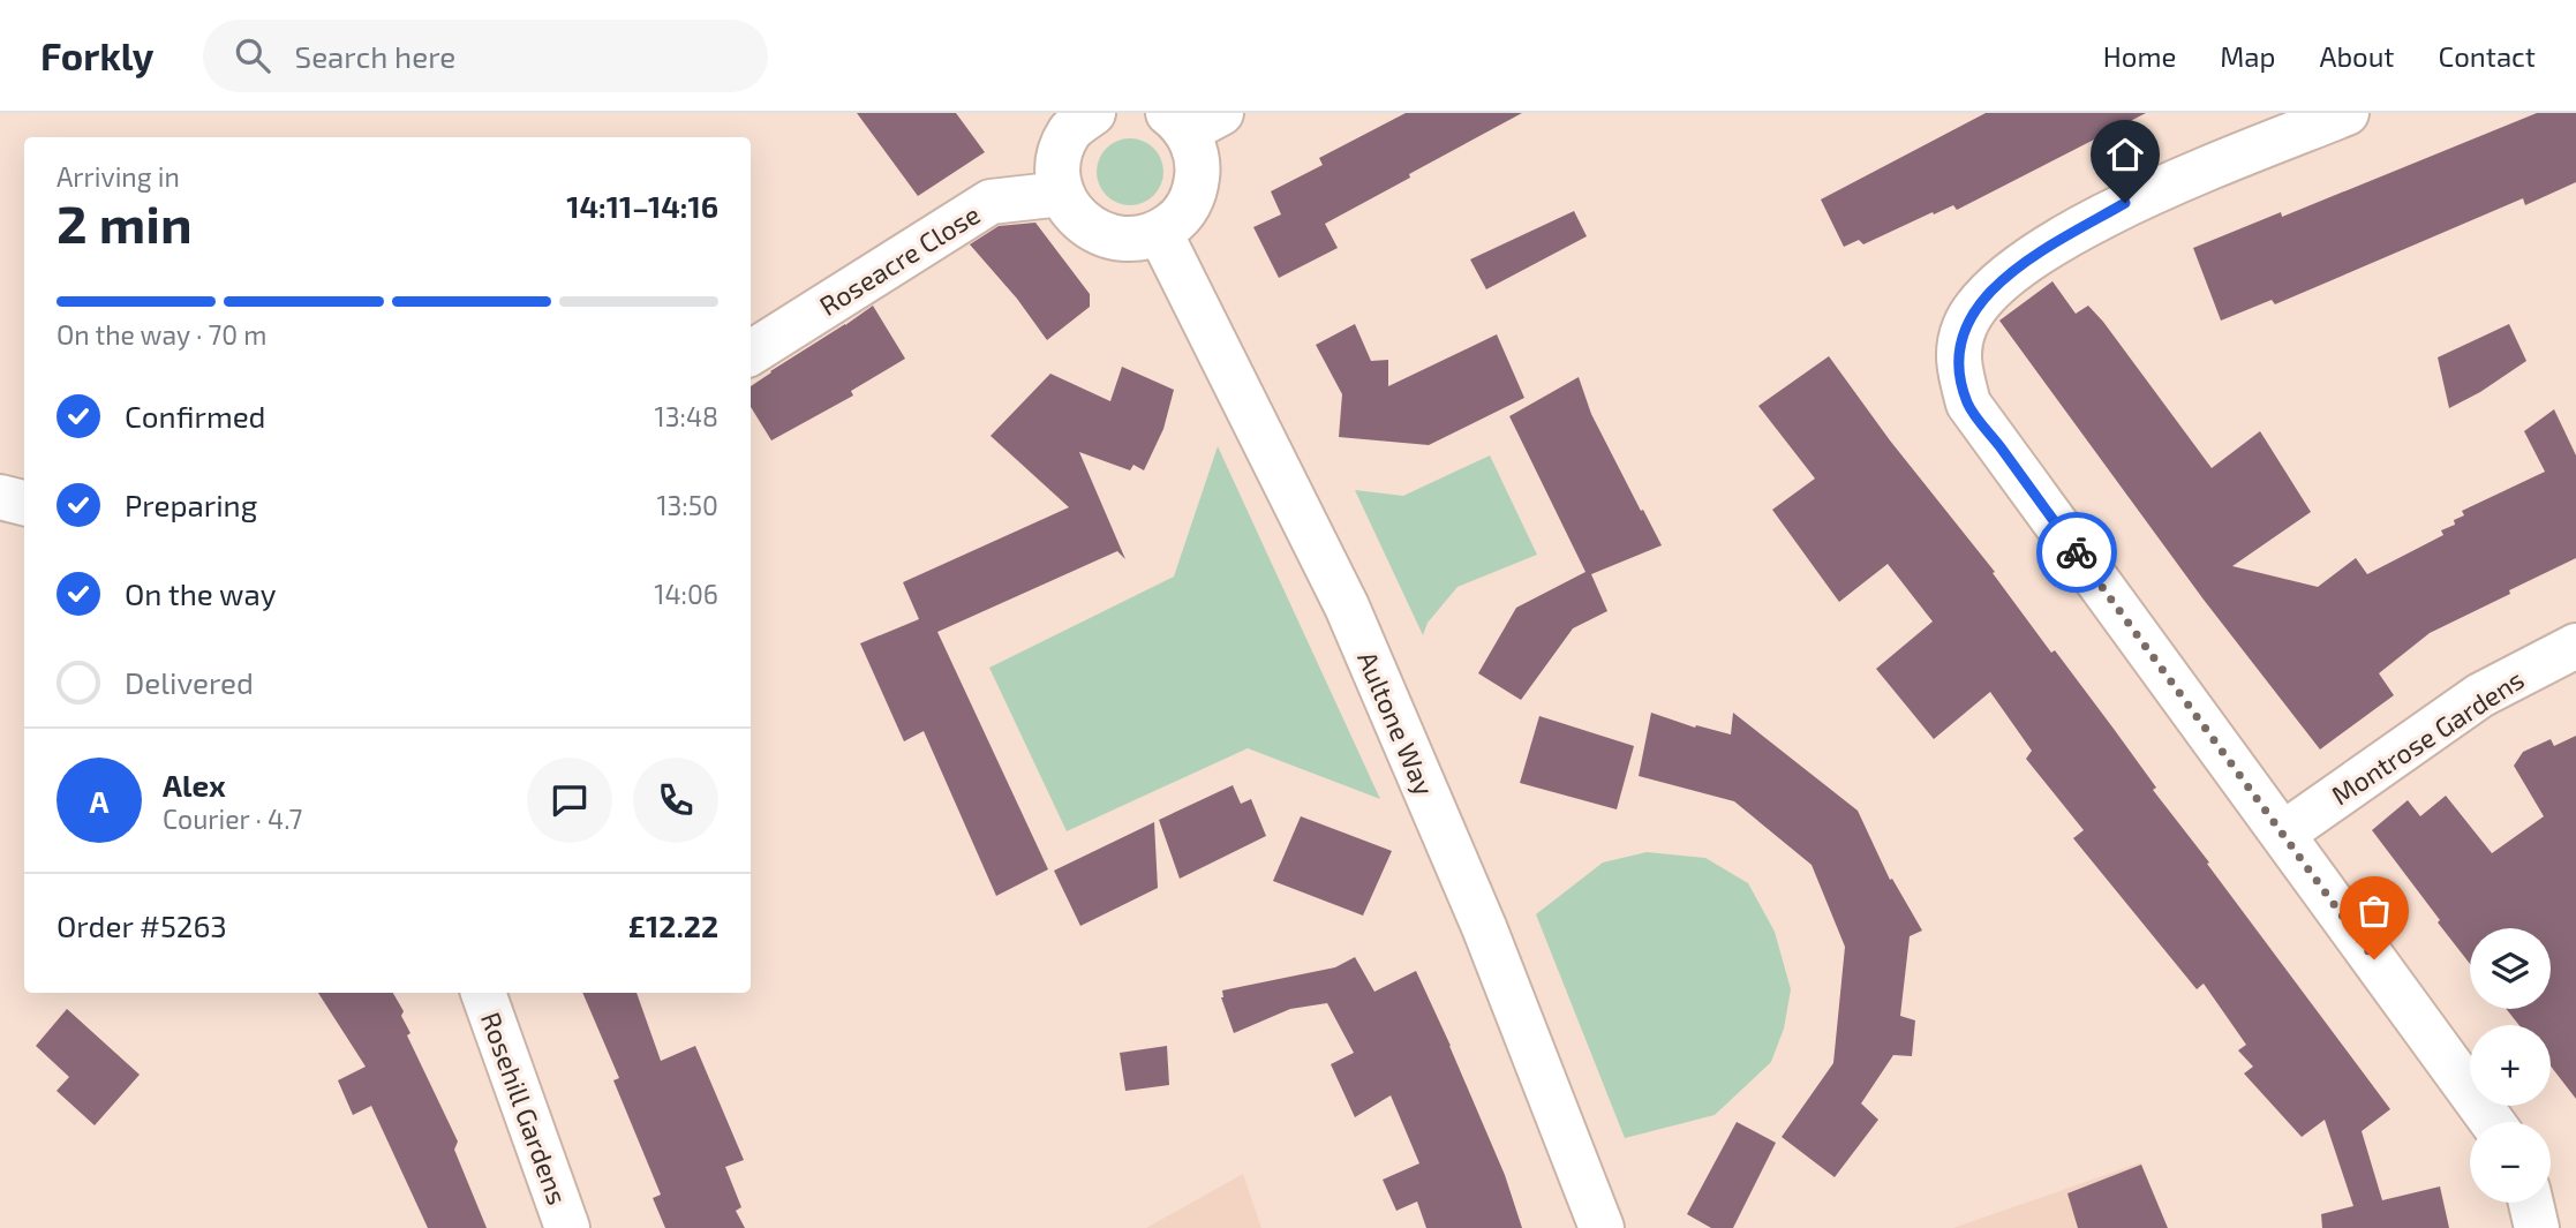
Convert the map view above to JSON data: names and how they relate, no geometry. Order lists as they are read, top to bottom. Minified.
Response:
{"streets":{"street":["Roseacre Close","Aultone Way","Montrose Gardens","Rosehill Gardens"]},"page":{"header":"Forkly","search":"Search here","nav":["Home","Map","About","Contact"],"heading":["2 min","Arriving in","14:11–14:16"],"panel":["Alex","Courier · 4.7","Order #5263","£12.22"],"bar":"On the way · 70 m","list":[["Confirmed","13:48"],["Preparing","13:50"],["On the way","14:06"],"Delivered"],"round":"A","map_buttons":["+","−"]}}
